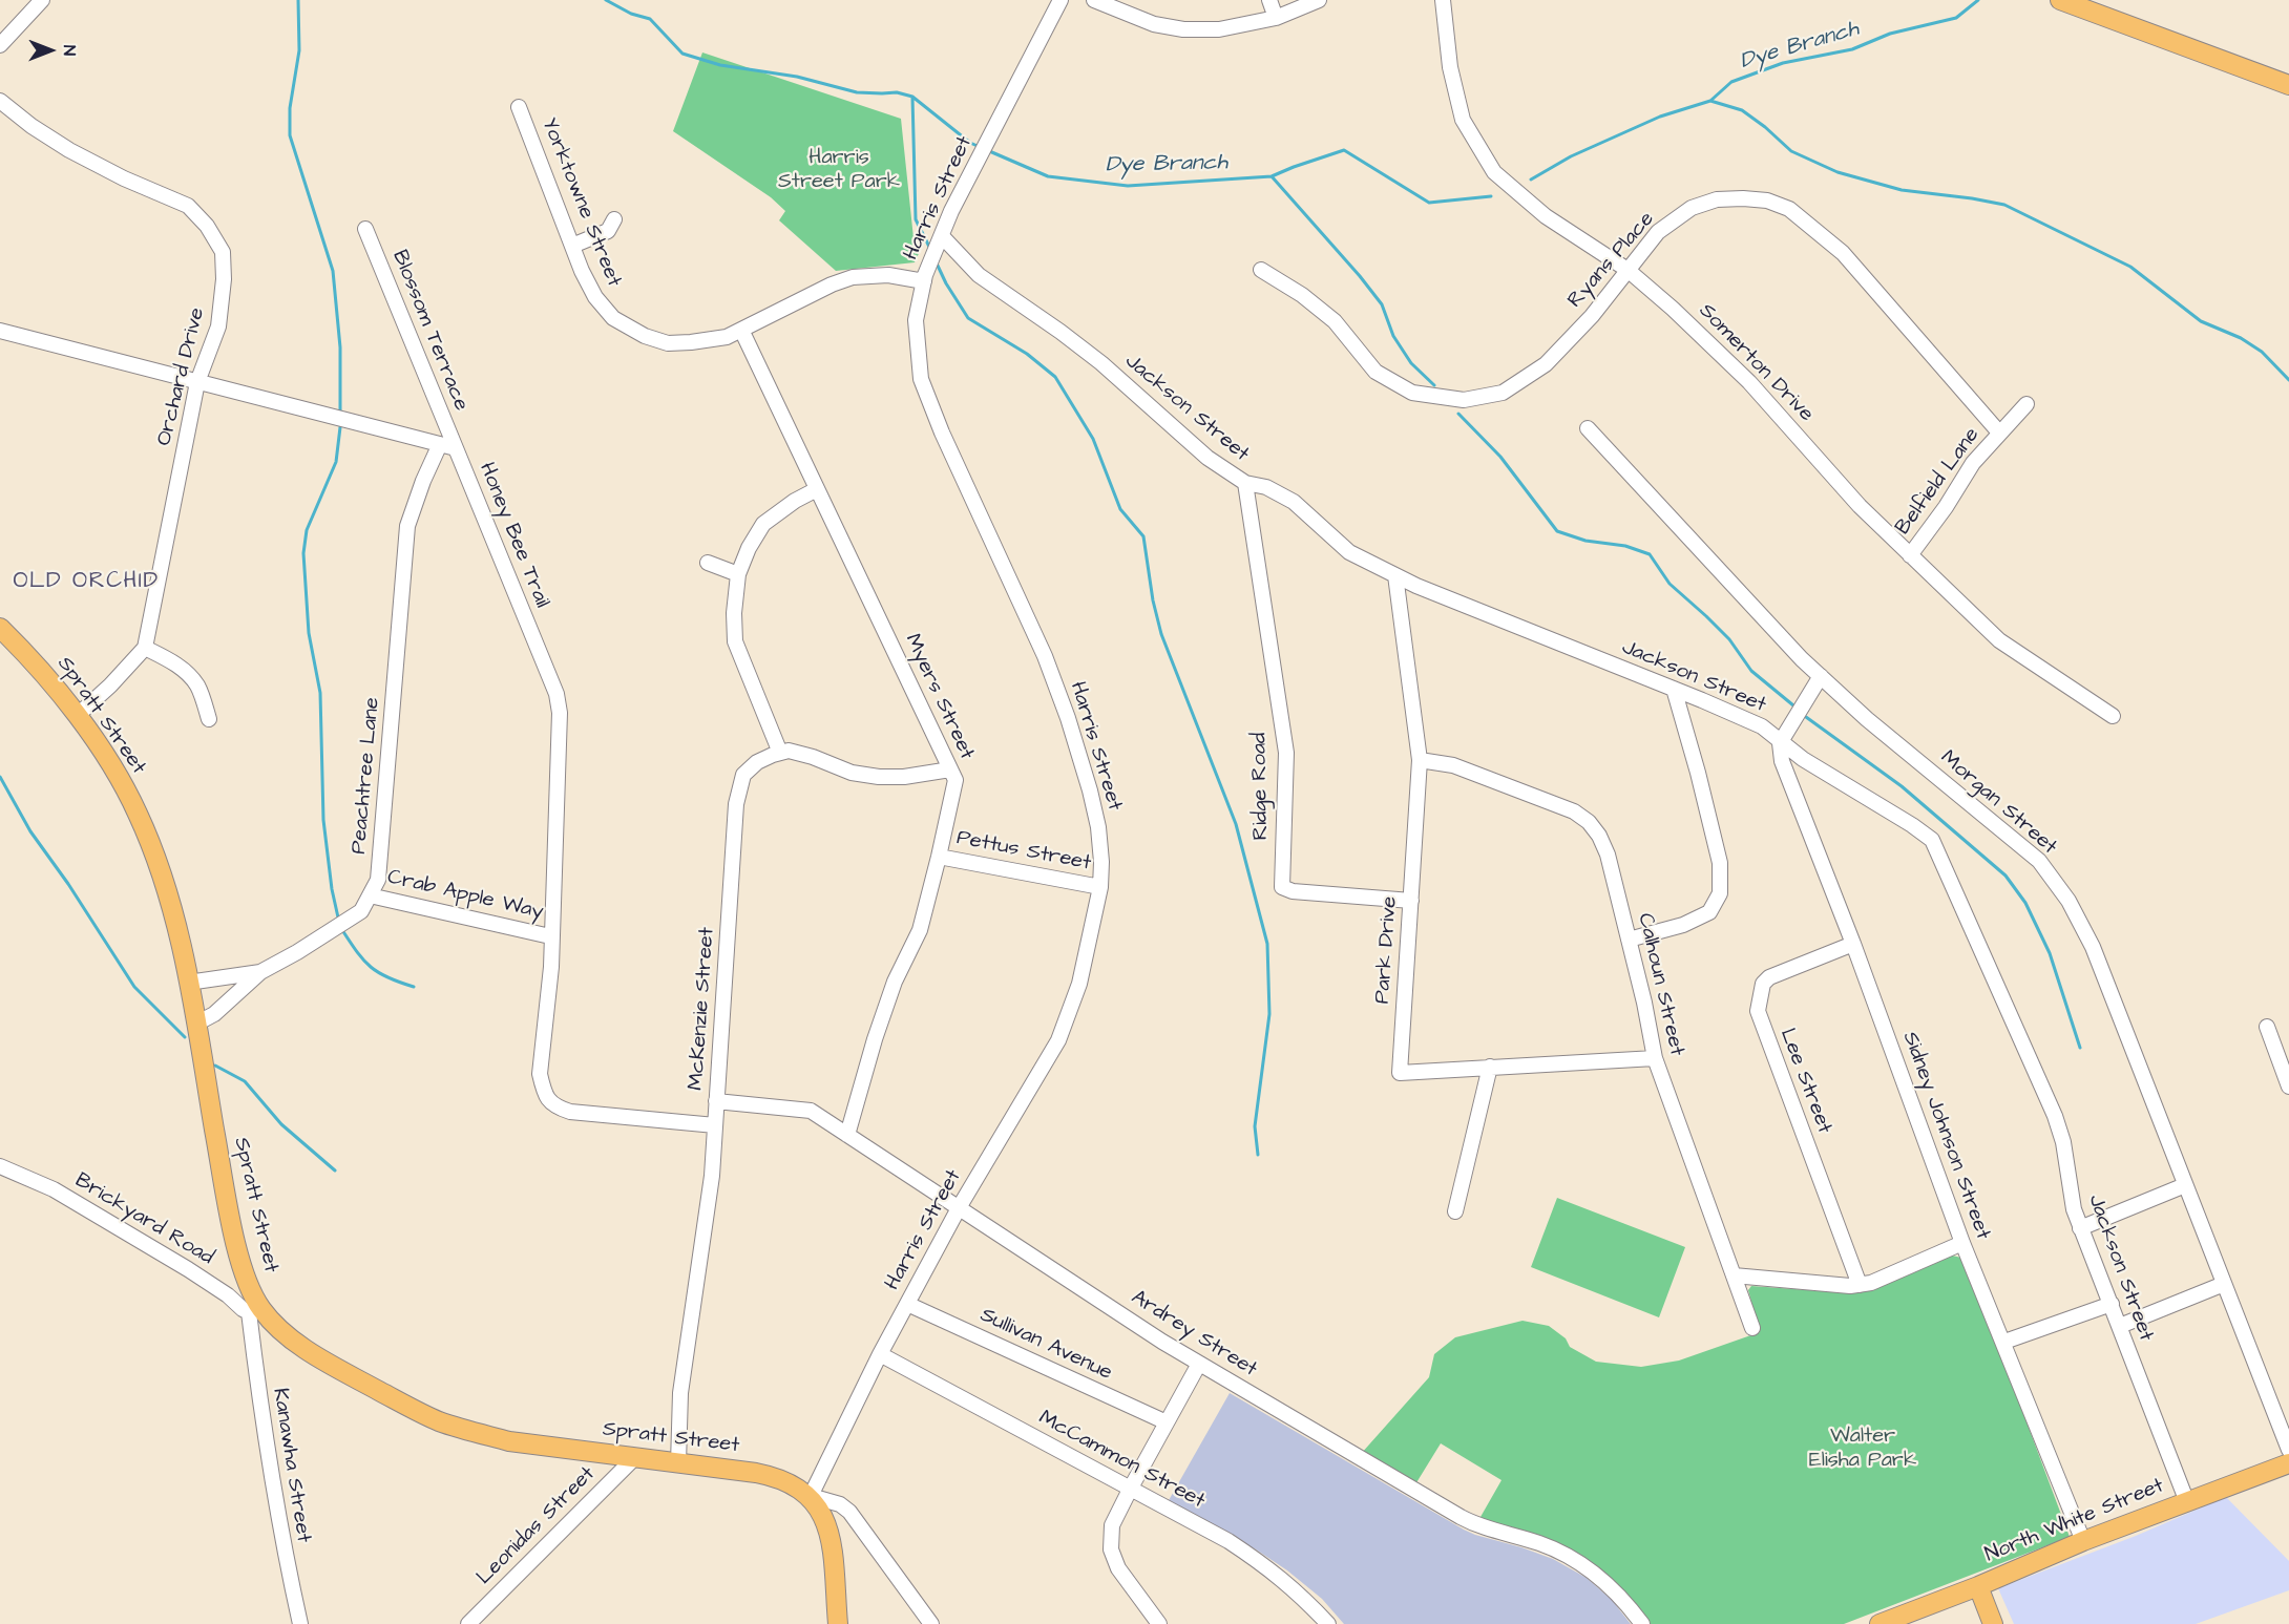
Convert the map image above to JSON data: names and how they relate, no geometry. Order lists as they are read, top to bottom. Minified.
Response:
{"streets":{"main road":["Spratt Street","North White Street"],"street":["Harris Street","Yorktowne Street","Ryans Place","Blossom Terrace","Somerton Drive","Orchard Drive","Jackson Street","Belfield Lane","Honey Bee Trail","Myers Street","Peachtree Lane","Ridge Road","Morgan Street","Pettus Street","Crab Apple Way","Park Drive","Calhoun Street","McKenzie Street","Lee Street","Sidney Johnson Street","Brickyard Road","Ardrey Street","Sullivan Avenue","McCammon Street","Kanawha Street","Leonidas Street"]},"crossings":[["Harris Street","Yorktowne Street"],["Harris Street","Jackson Street"],["Harris Street","Spratt Street"],["Harris Street","Pettus Street"],["Harris Street","Ardrey Street"],["Harris Street","Sullivan Avenue"],["Harris Street","McCammon Street"],["Yorktowne Street","Myers Street"],["Ryans Place","Somerton Drive"],["Ryans Place","Belfield Lane"],["Blossom Terrace","Honey Bee Trail"],["Somerton Drive","Belfield Lane"],["Orchard Drive","Honey Bee Trail"],["Jackson Street","Ridge Road"],["Jackson Street","Park Drive"],["Jackson Street","Sidney Johnson Street"],["Jackson Street","North White Street"],["Honey Bee Trail","Peachtree Lane"],["Honey Bee Trail","Crab Apple Way"],["Honey Bee Trail","McKenzie Street"],["Myers Street","Pettus Street"],["Myers Street","Ardrey Street"],["Spratt Street","Peachtree Lane"],["Spratt Street","McKenzie Street"],["Spratt Street","Brickyard Road"],["Spratt Street","Kanawha Street"],["Spratt Street","Leonidas Street"],["Peachtree Lane","Crab Apple Way"],["Ridge Road","Park Drive"],["Park Drive","Calhoun Street"],["McKenzie Street","Ardrey Street"],["Lee Street","Sidney Johnson Street"],["Sidney Johnson Street","North White Street"],["Brickyard Road","Kanawha Street"]],"districts":["OLD ORCHID"],"water":["Dye Branch"],"parks":["Harris Street Park","Walter Elisha Park"],"north":"right"}
